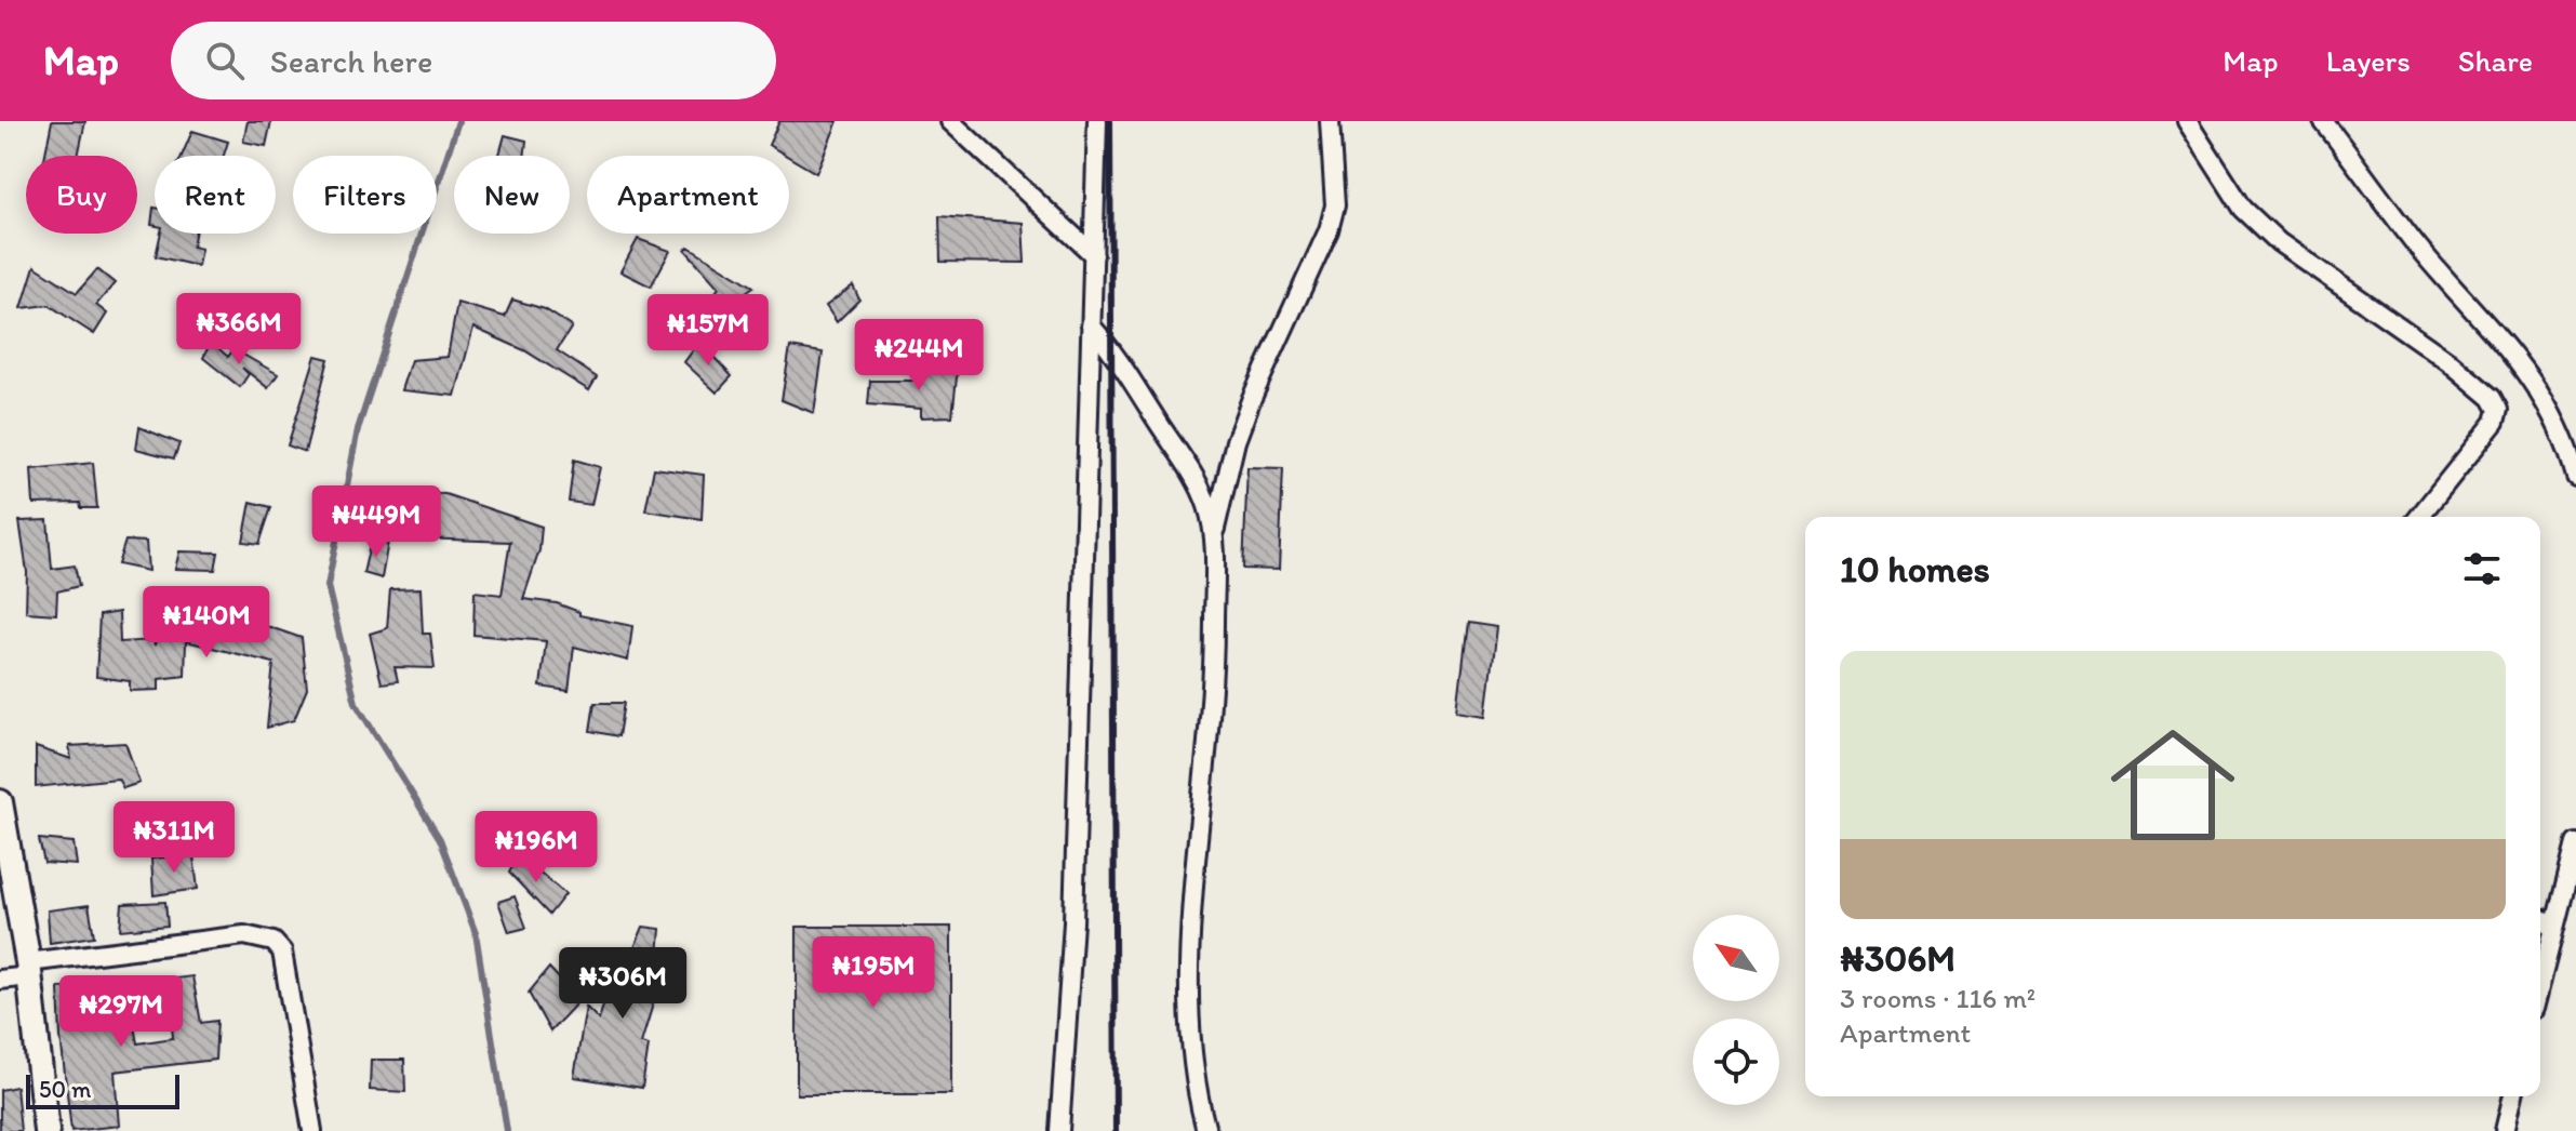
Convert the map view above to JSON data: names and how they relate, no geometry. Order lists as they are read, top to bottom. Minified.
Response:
{"scale_bar":"50 m","north":"top left","page":{"header":"Map","search":"Search here","nav":["Map","Layers","Share"],"chip":["Buy","Rent","Filters","New","Apartment"],"price":["₦366M","₦157M","₦244M","₦449M","₦140M","₦311M","₦196M","₦195M","₦306M","₦297M"],"heading":"10 homes","list":[{"name":"₦306M","note":"3 rooms · 116 m² · Apartment"}],"scale":"50 m"}}
